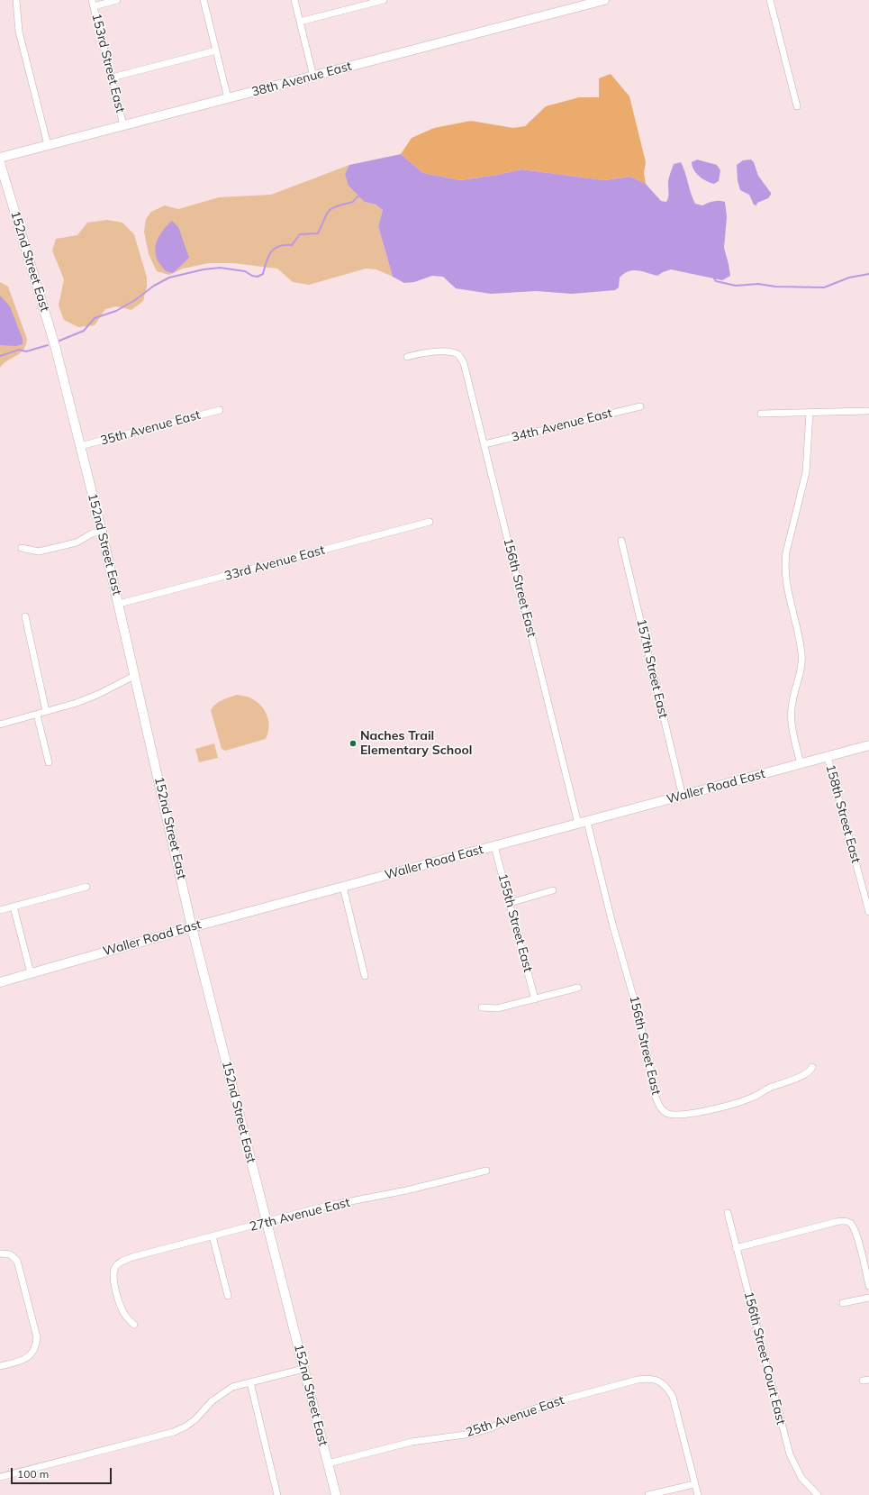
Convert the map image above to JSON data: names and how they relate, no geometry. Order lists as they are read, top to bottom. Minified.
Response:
{"streets":{"street":["153rd Street East","38th Avenue East","152nd Street East","34th Avenue East","35th Avenue East","33rd Avenue East","156th Street East","157th Street East","Waller Road East","158th Street East","155th Street East","27th Avenue East","156th Street Court East","25th Avenue East"]},"crossings":[["153rd Street East","38th Avenue East"],["152nd Street East","35th Avenue East"],["152nd Street East","33rd Avenue East"],["152nd Street East","Waller Road East"],["152nd Street East","27th Avenue East"],["152nd Street East","25th Avenue East"],["34th Avenue East","156th Street East"],["156th Street East","Waller Road East"],["157th Street East","Waller Road East"],["Waller Road East","158th Street East"],["Waller Road East","155th Street East"]],"places":["Naches Trail Elementary School"],"scale_bar":"100 m"}
